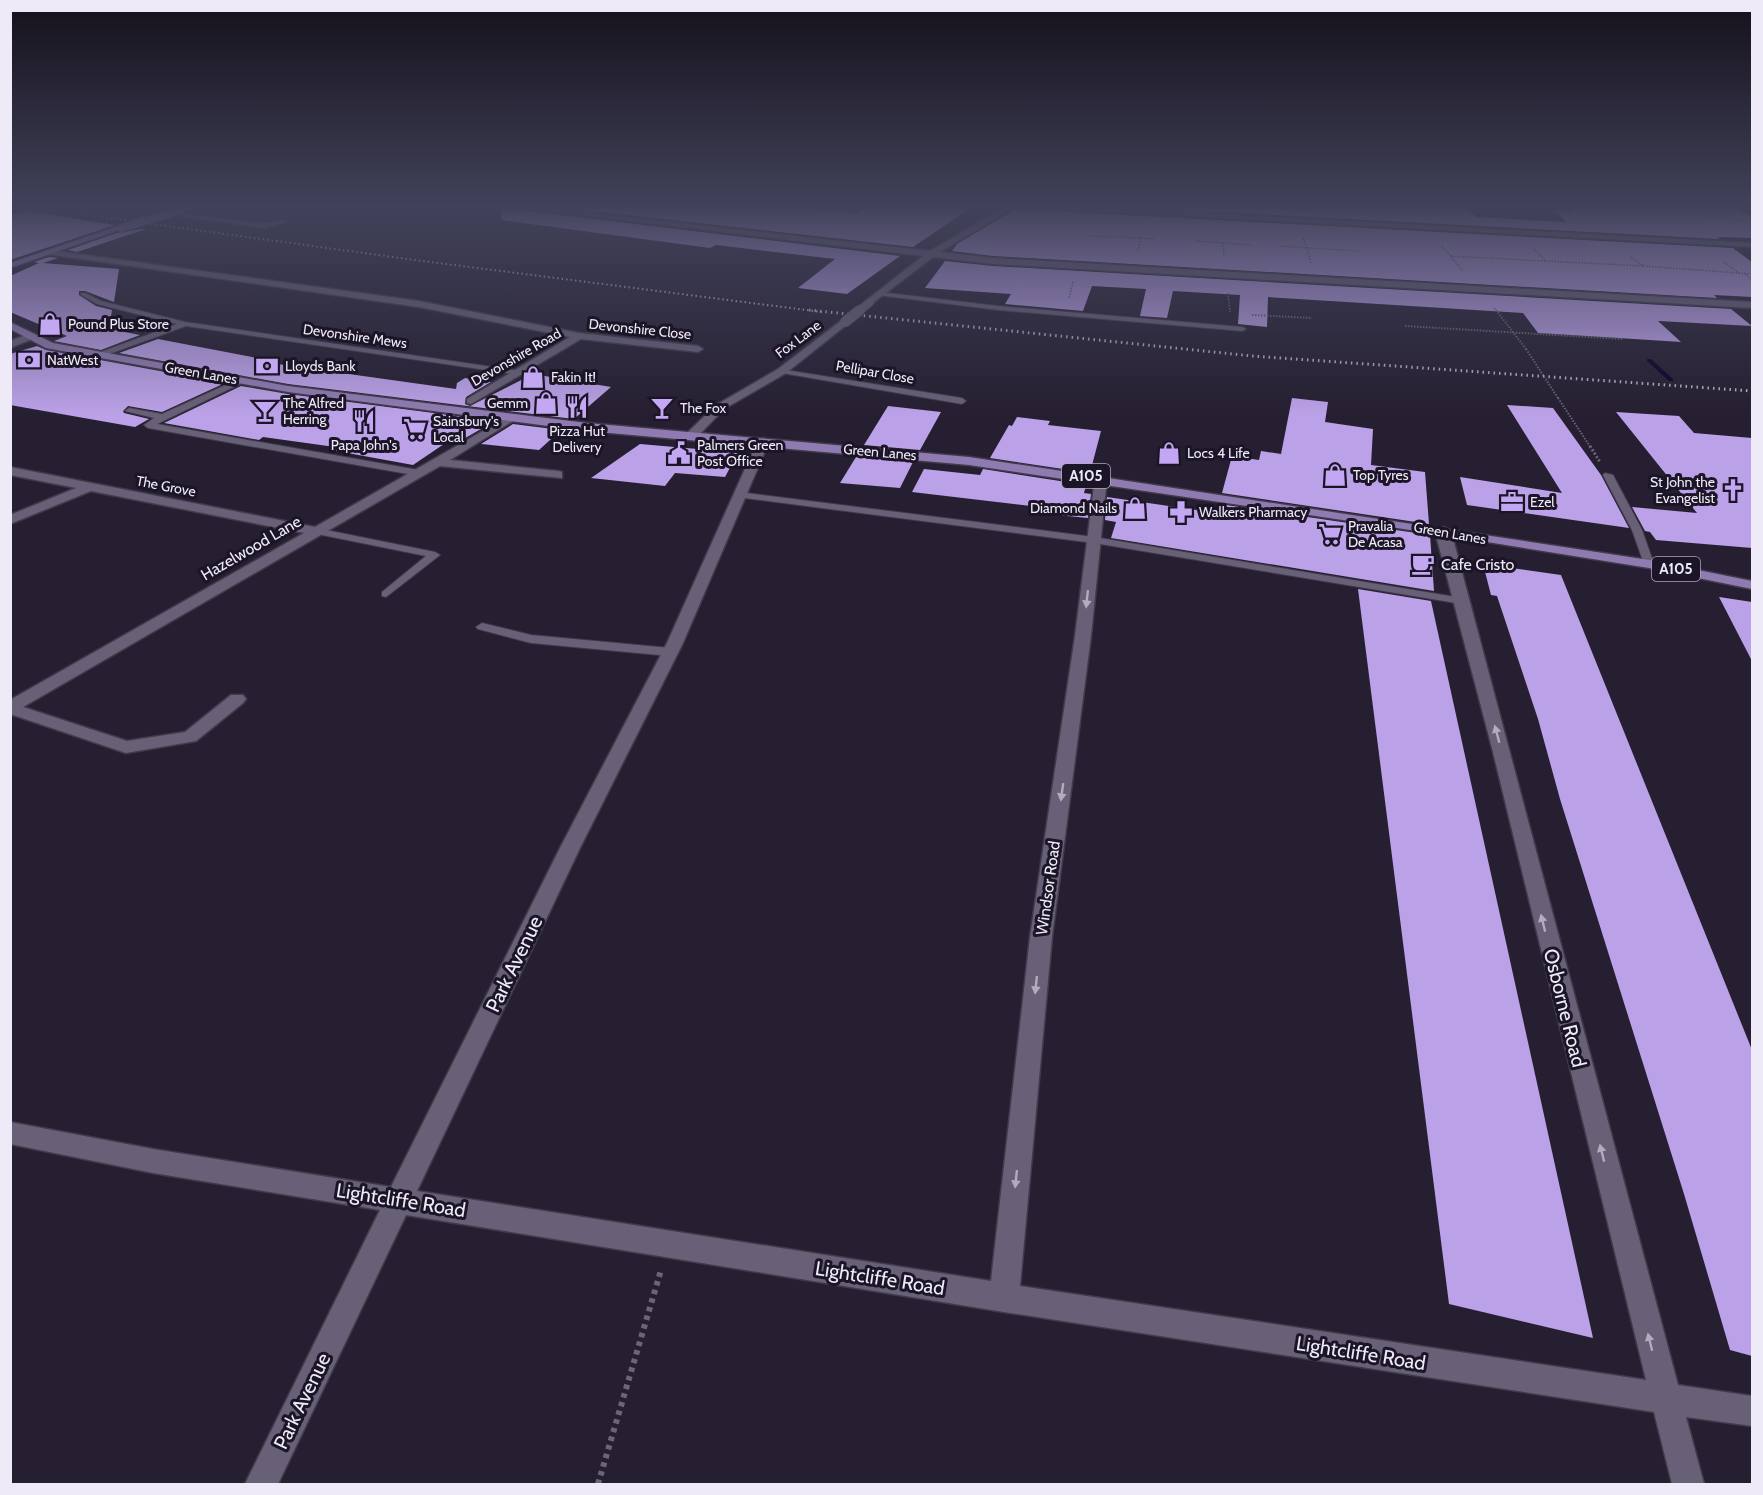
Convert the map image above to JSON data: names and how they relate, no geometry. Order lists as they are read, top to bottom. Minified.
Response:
{"streets":{"main road":["Green Lanes","A105"],"street":["Devonshire Close","Fox Lane","Devonshire Road","The Grove","Hazelwood Lane","Windsor Road","Park Avenue","Osborne Road","Lightcliffe Road"],"lane":["Devonshire Mews","Pellipar Close"]},"crossings":[["Devonshire Close","Devonshire Road"],["Devonshire Mews","Devonshire Road"],["Devonshire Mews","Green Lanes"],["Fox Lane","Pellipar Close"],["Fox Lane","Green Lanes"],["Green Lanes","Hazelwood Lane"],["Green Lanes","Windsor Road"],["Green Lanes","Park Avenue"],["Green Lanes","Osborne Road"],["The Grove","Hazelwood Lane"],["Windsor Road","Lightcliffe Road"],["Park Avenue","Lightcliffe Road"],["Osborne Road","Lightcliffe Road"]],"one_way":["Windsor Road","Osborne Road"],"places":{"shop":["Pound Plus Store","Fakin It!","Gemm","Locs 4 Life","Top Tyres","Diamond Nails"],"bank":["NatWest","Lloyds Bank"],"restaurant":["Pizza Hut Delivery","Papa John's"],"bar":["The Fox","The Alfred Herring"],"supermarket":["Sainsbury's Local","Pravalia De Acasa"],"public building":["Palmers Green Post Office"],"church":["St John the Evangelist"],"office":["Ezel"],"pharmacy":["Walkers Pharmacy"],"cafe":["Cafe Cristo"]}}
